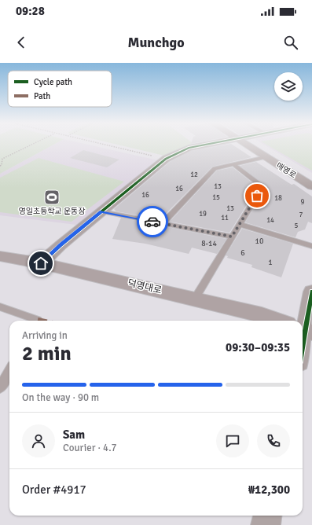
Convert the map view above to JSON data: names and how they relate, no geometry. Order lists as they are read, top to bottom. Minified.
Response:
{"streets":{"main road":["덕영대로"],"street":["매영로"]},"places":{"sports":["영일초등학교 운동장"]},"house_numbers":["12","13","16","16","15","18","9","13","19","7","11","14","5","10","8-14","6","1"],"legend":["Cycle path","Path"],"page":{"status":"09:28","header":"Munchgo","heading":["2 min","Arriving in","09:30–09:35"],"panel":["Sam","Courier · 4.7","Order #4917","₩12,300"],"bar":"On the way · 90 m"}}
